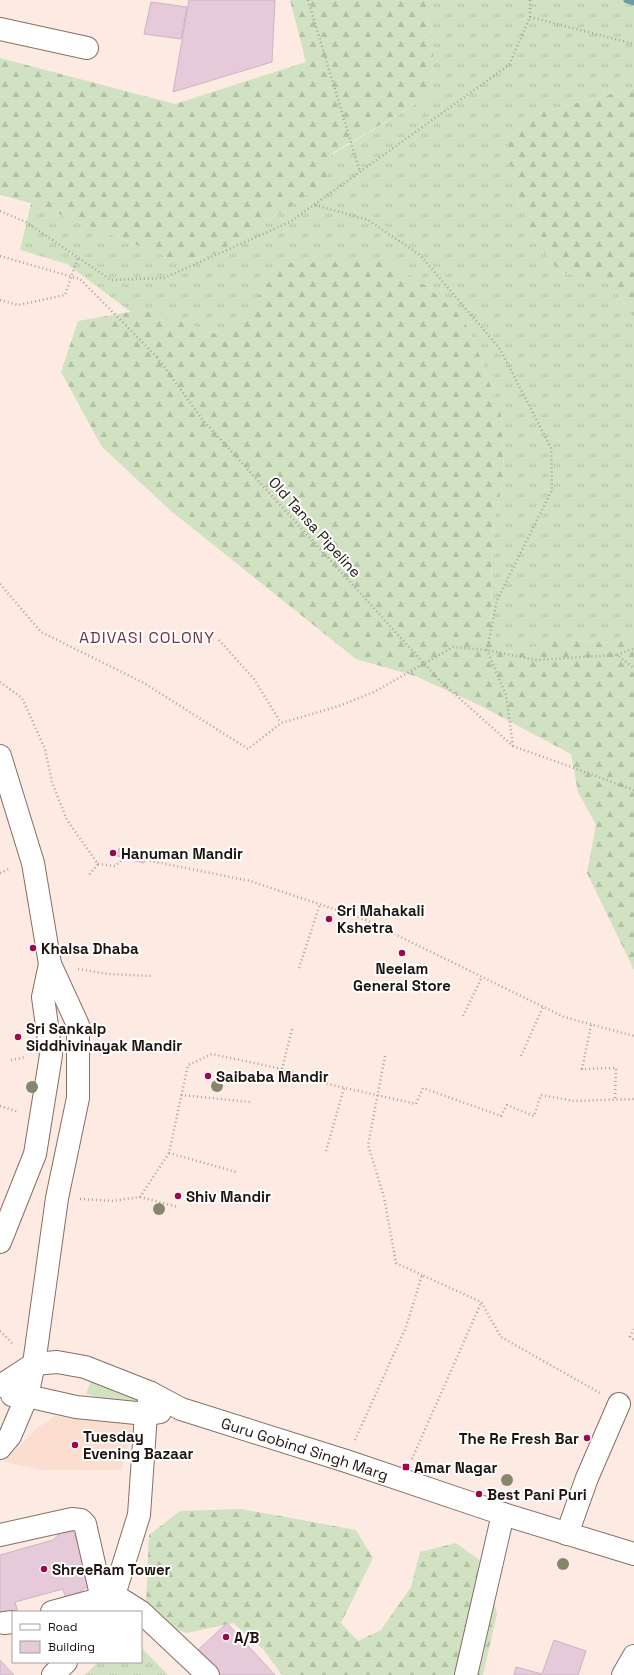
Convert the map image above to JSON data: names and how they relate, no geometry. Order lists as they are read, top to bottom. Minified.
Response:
{"streets":{"street":["Guru Gobind Singh Marg"],"path":["Old Tansa Pipeline"]},"districts":["ADIVASI COLONY"],"places":{"other":["Hanuman Mandir","Sri Mahakali Kshetra","Khalsa Dhaba","Neelam General Store","Sri Sankalp Siddhivinayak Mandir","Saibaba Mandir","Shiv Mandir","The Re Fresh Bar","Tuesday Evening Bazaar","Best Pani Puri","ShreeRam Tower","A/B"],"transit":["Amar Nagar"]},"legend":["Road","Building"]}
